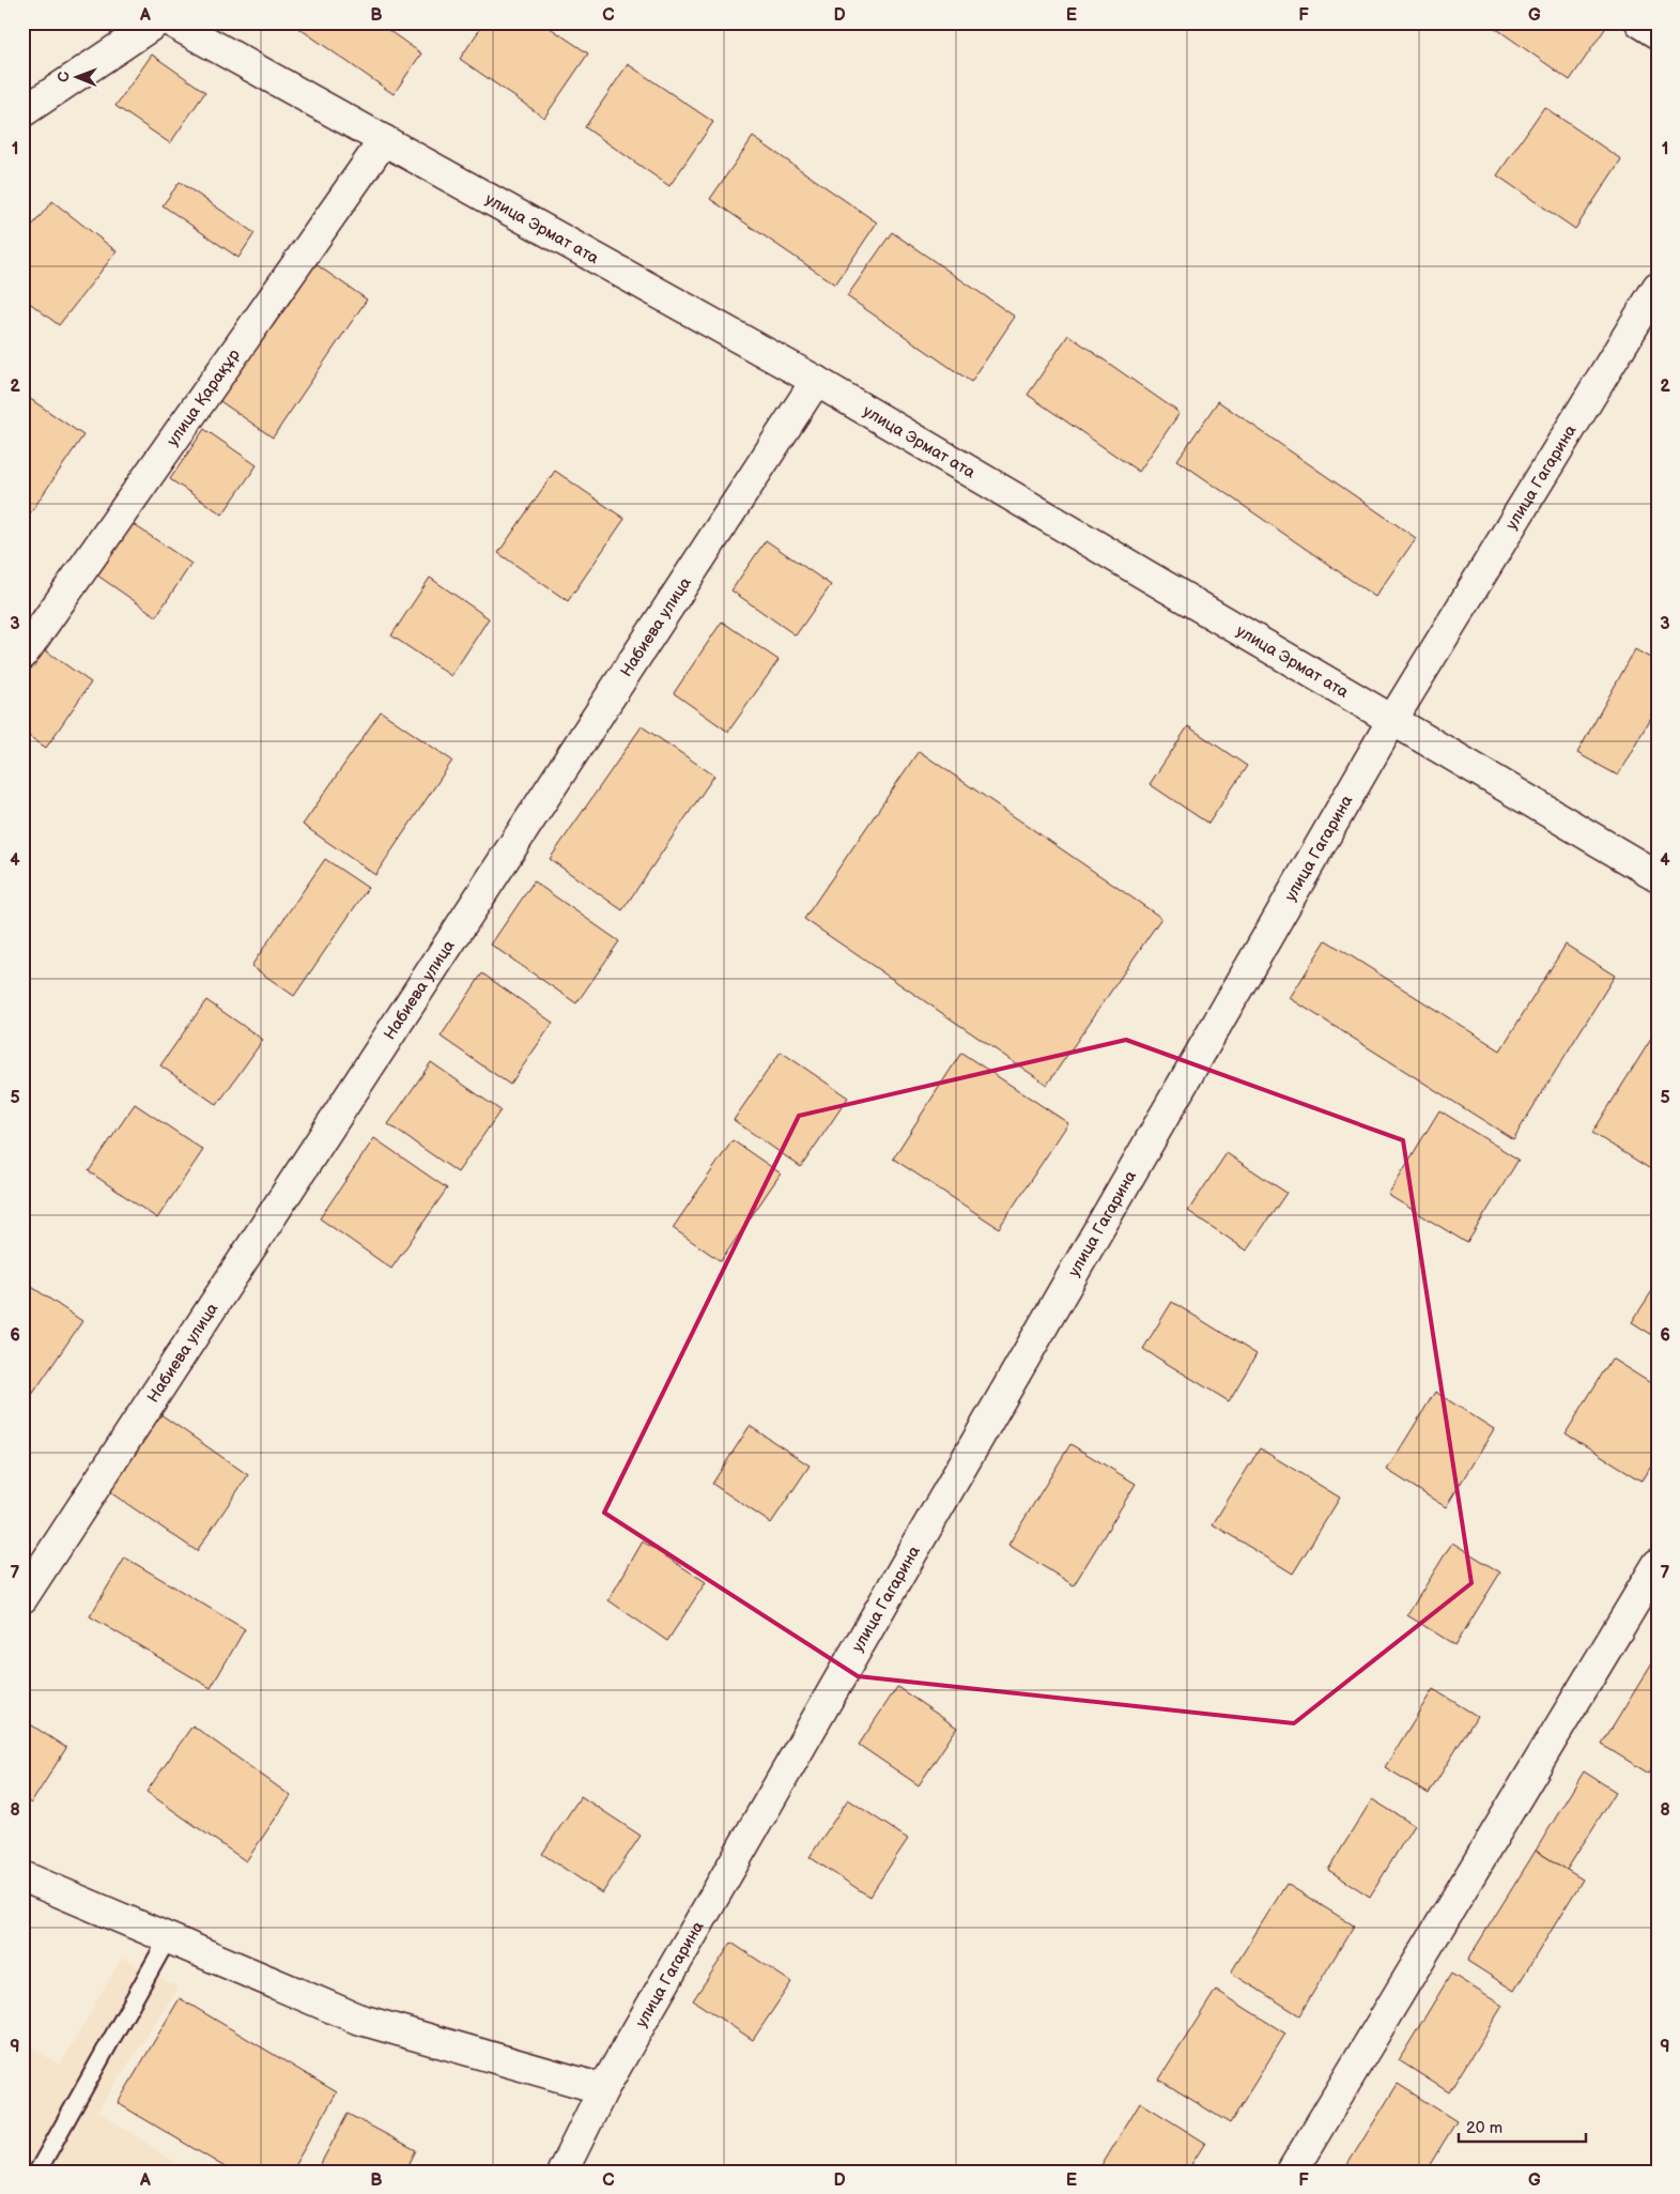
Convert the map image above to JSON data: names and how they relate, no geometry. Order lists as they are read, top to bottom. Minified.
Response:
{"streets":{"street":["улица Эрмат ата","улица Қарақұр","улица Гагарина","Набиева улица"]},"crossings":[["улица Эрмат ата","улица Қарақұр"],["улица Эрмат ата","улица Гагарина"],["улица Эрмат ата","Набиева улица"]],"scale_bar":"20 m","north":"left","grid":{"columns":["A","B","C","D","E","F","G"],"rows":["1","2","3","4","5","6","7","8","9"]}}
